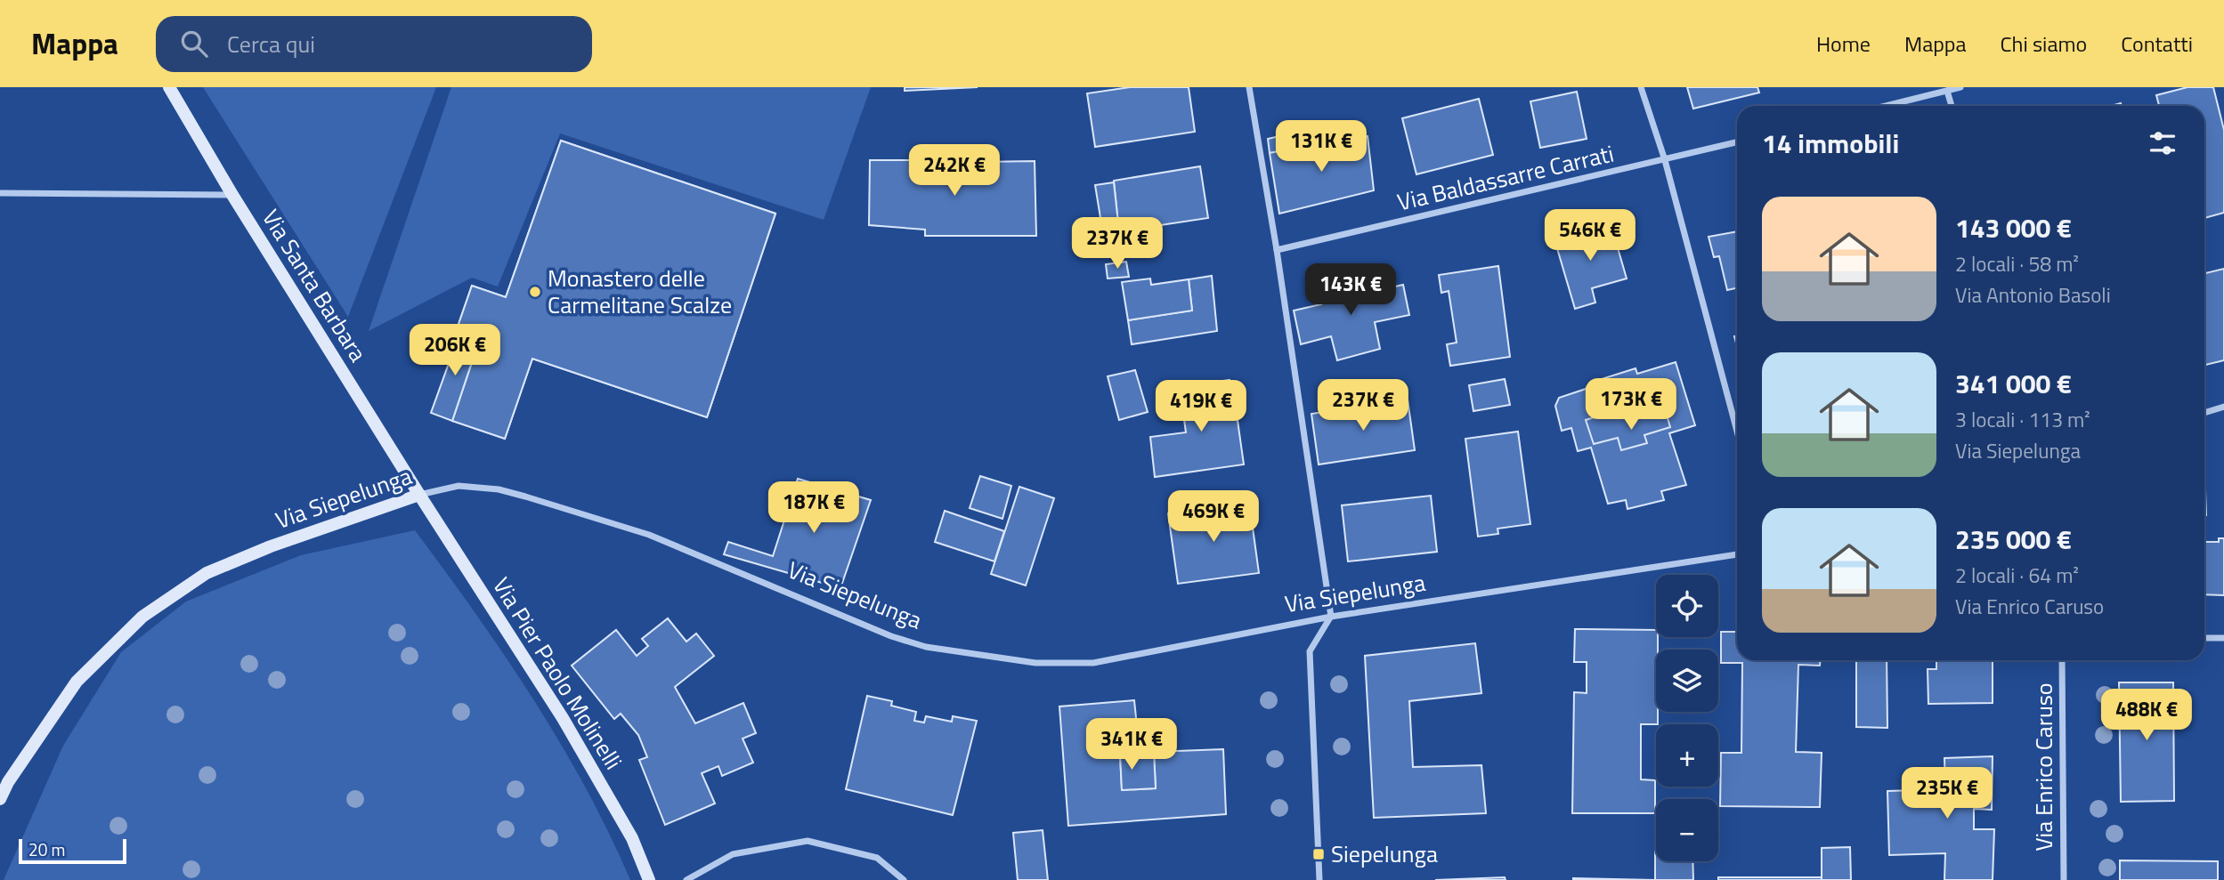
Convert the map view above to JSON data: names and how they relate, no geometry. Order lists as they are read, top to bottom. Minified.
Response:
{"streets":{"street":["Via Baldassarre Carrati","Via Santa Barbara","Via Siepelunga","Via Pier Paolo Molinelli","Via Enrico Caruso"]},"crossings":[["Via Santa Barbara","Via Siepelunga"],["Via Santa Barbara","Via Pier Paolo Molinelli"],["Via Siepelunga","Via Pier Paolo Molinelli"]],"places":{"other":["Monastero delle Carmelitane Scalze"],"transit":["Siepelunga"]},"scale_bar":"20 m","page":{"header":"Mappa","search":"Cerca qui","nav":["Home","Mappa","Chi siamo","Contatti"],"heading":"14 immobili","price":["131K €","242K €","546K €","237K €","143K €","206K €","173K €","237K €","419K €","187K €","469K €","488K €","341K €","235K €"],"list":[{"name":"143 000 €","note":"2 locali · 58 m² · Via Antonio Basoli"},{"name":"341 000 €","note":"3 locali · 113 m² · Via Siepelunga"},{"name":"235 000 €","note":"2 locali · 64 m² · Via Enrico Caruso"}],"map_buttons":["+","−"],"scale":"20 m"}}
